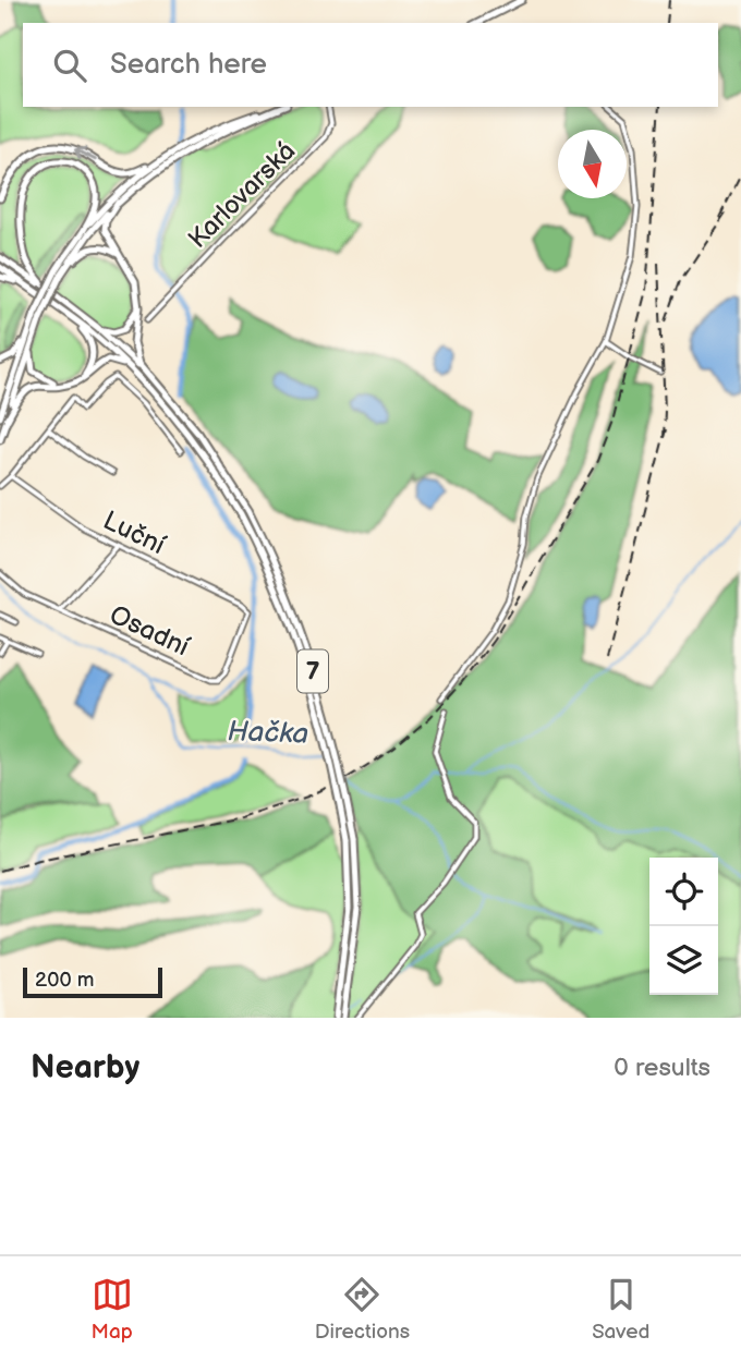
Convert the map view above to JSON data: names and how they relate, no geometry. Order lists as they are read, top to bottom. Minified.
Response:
{"streets":{"main road":["7"],"street":["Karlovarská","Luční","Osadní"]},"crossings":[["Luční","Osadní"]],"water":["Hačka"],"scale_bar":"200 m","north":"bottom","page":{"search":"Search here","scale":"200 m","heading":["Nearby","0 results"],"nav":["Map","Directions","Saved"]}}
